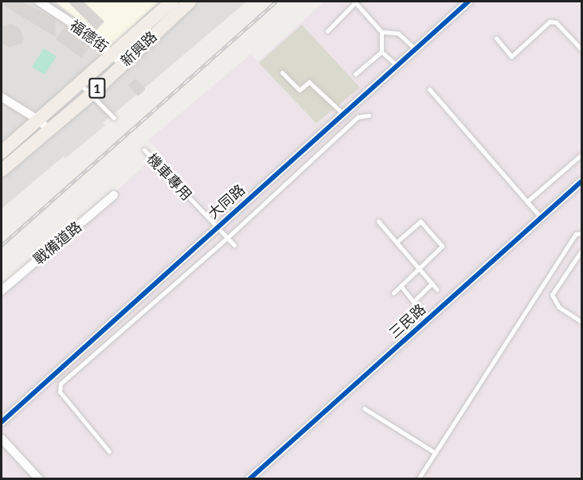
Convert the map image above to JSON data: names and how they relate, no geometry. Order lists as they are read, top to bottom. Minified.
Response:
{"streets":{"main road":["新興路","1"],"street":["福德街","大同路","戰備道路","三民路"],"lane":["機車專用"]},"crossings":[["福德街","新興路"],["機車專用","大同路"]]}
